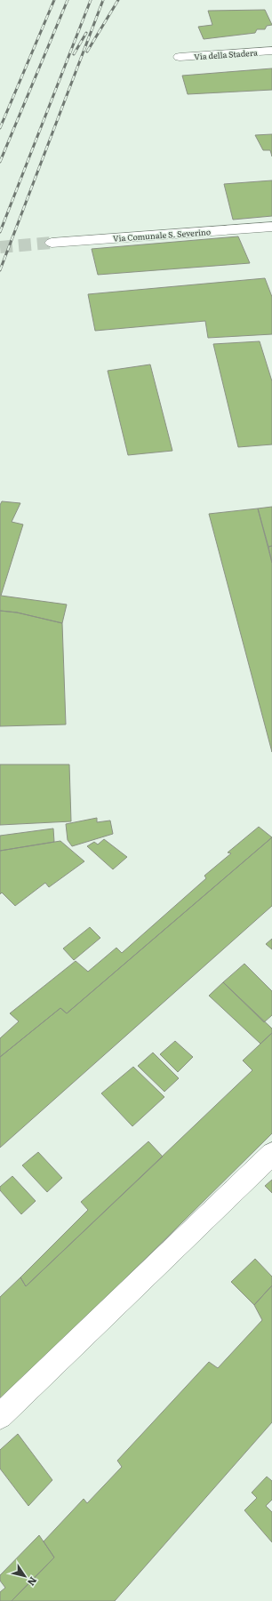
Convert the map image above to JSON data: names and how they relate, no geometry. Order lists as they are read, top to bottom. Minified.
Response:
{"streets":{"street":["Via della Stadera","Via Comunale S. Severino"]},"north":"bottom right"}
